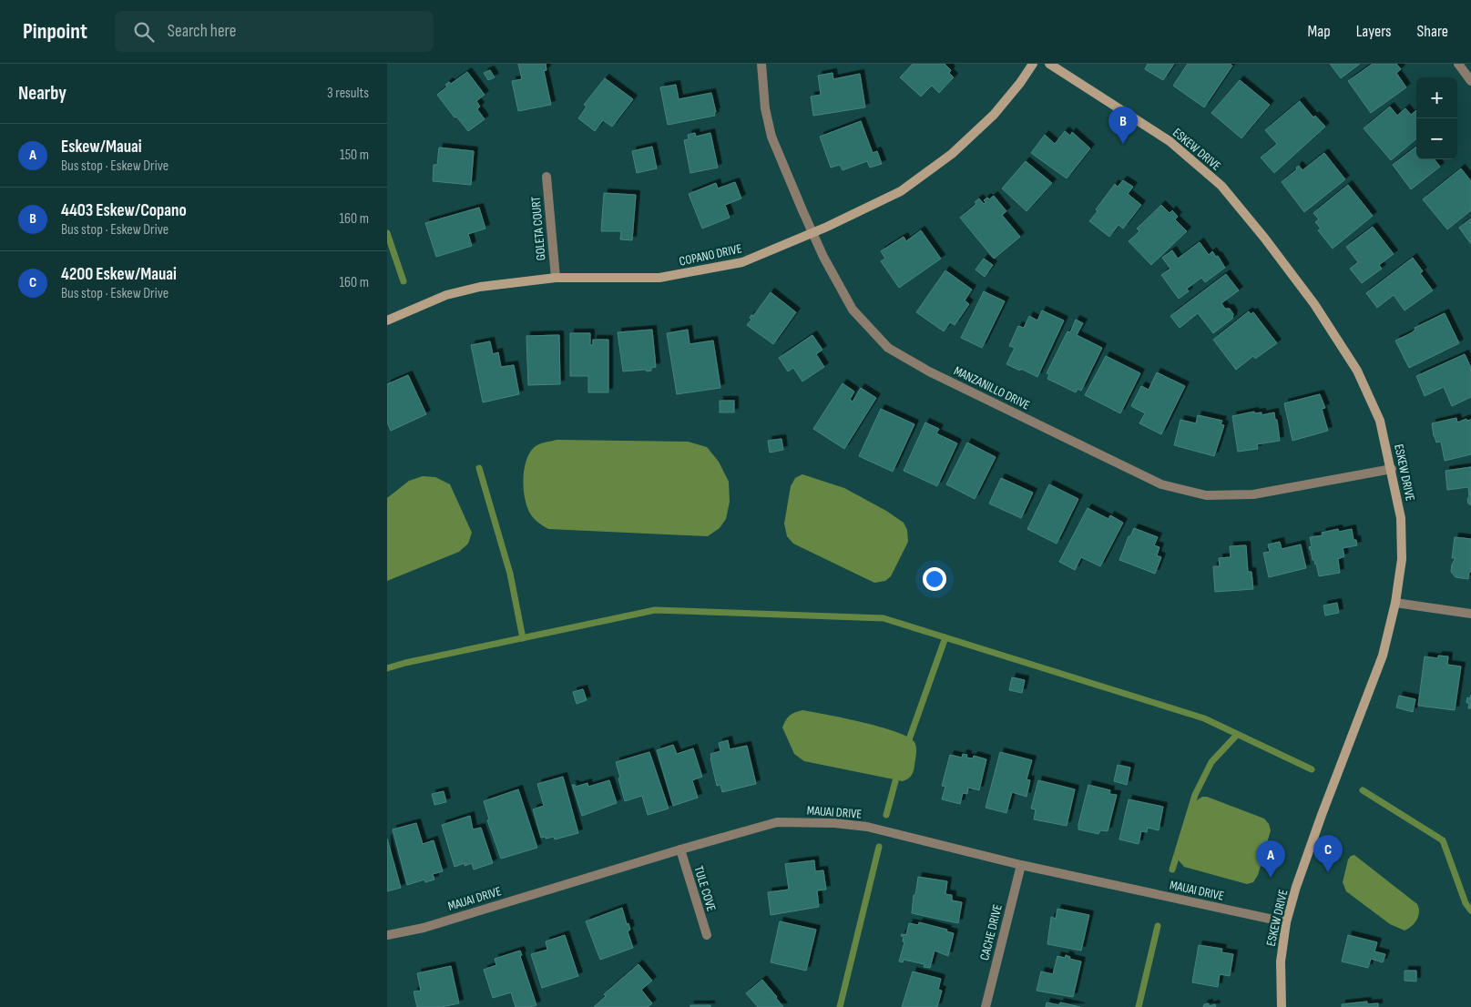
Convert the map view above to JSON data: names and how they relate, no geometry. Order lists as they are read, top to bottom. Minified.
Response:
{"streets":{"street":["ESKEW DRIVE","GOLETA COURT","COPANO DRIVE","MANZANILLO DRIVE","MAUAI DRIVE","TULE COVE","CACHE DRIVE"]},"crossings":[["ESKEW DRIVE","MANZANILLO DRIVE"],["ESKEW DRIVE","MAUAI DRIVE"],["GOLETA COURT","COPANO DRIVE"],["COPANO DRIVE","MANZANILLO DRIVE"],["MAUAI DRIVE","TULE COVE"],["MAUAI DRIVE","CACHE DRIVE"]],"page":{"header":"Pinpoint","search":"Search here","nav":["Map","Layers","Share"],"heading":["Nearby","3 results"],"map_buttons":["+","−"],"pins":["B","C","A"],"list":[{"mark":"A","name":"Eskew/Mauai","note":"Bus stop · Eskew Drive","value":"150 m"},{"mark":"B","name":"4403 Eskew/Copano","note":"Bus stop · Eskew Drive","value":"160 m"},{"mark":"C","name":"4200 Eskew/Mauai","note":"Bus stop · Eskew Drive","value":"160 m"}]}}
